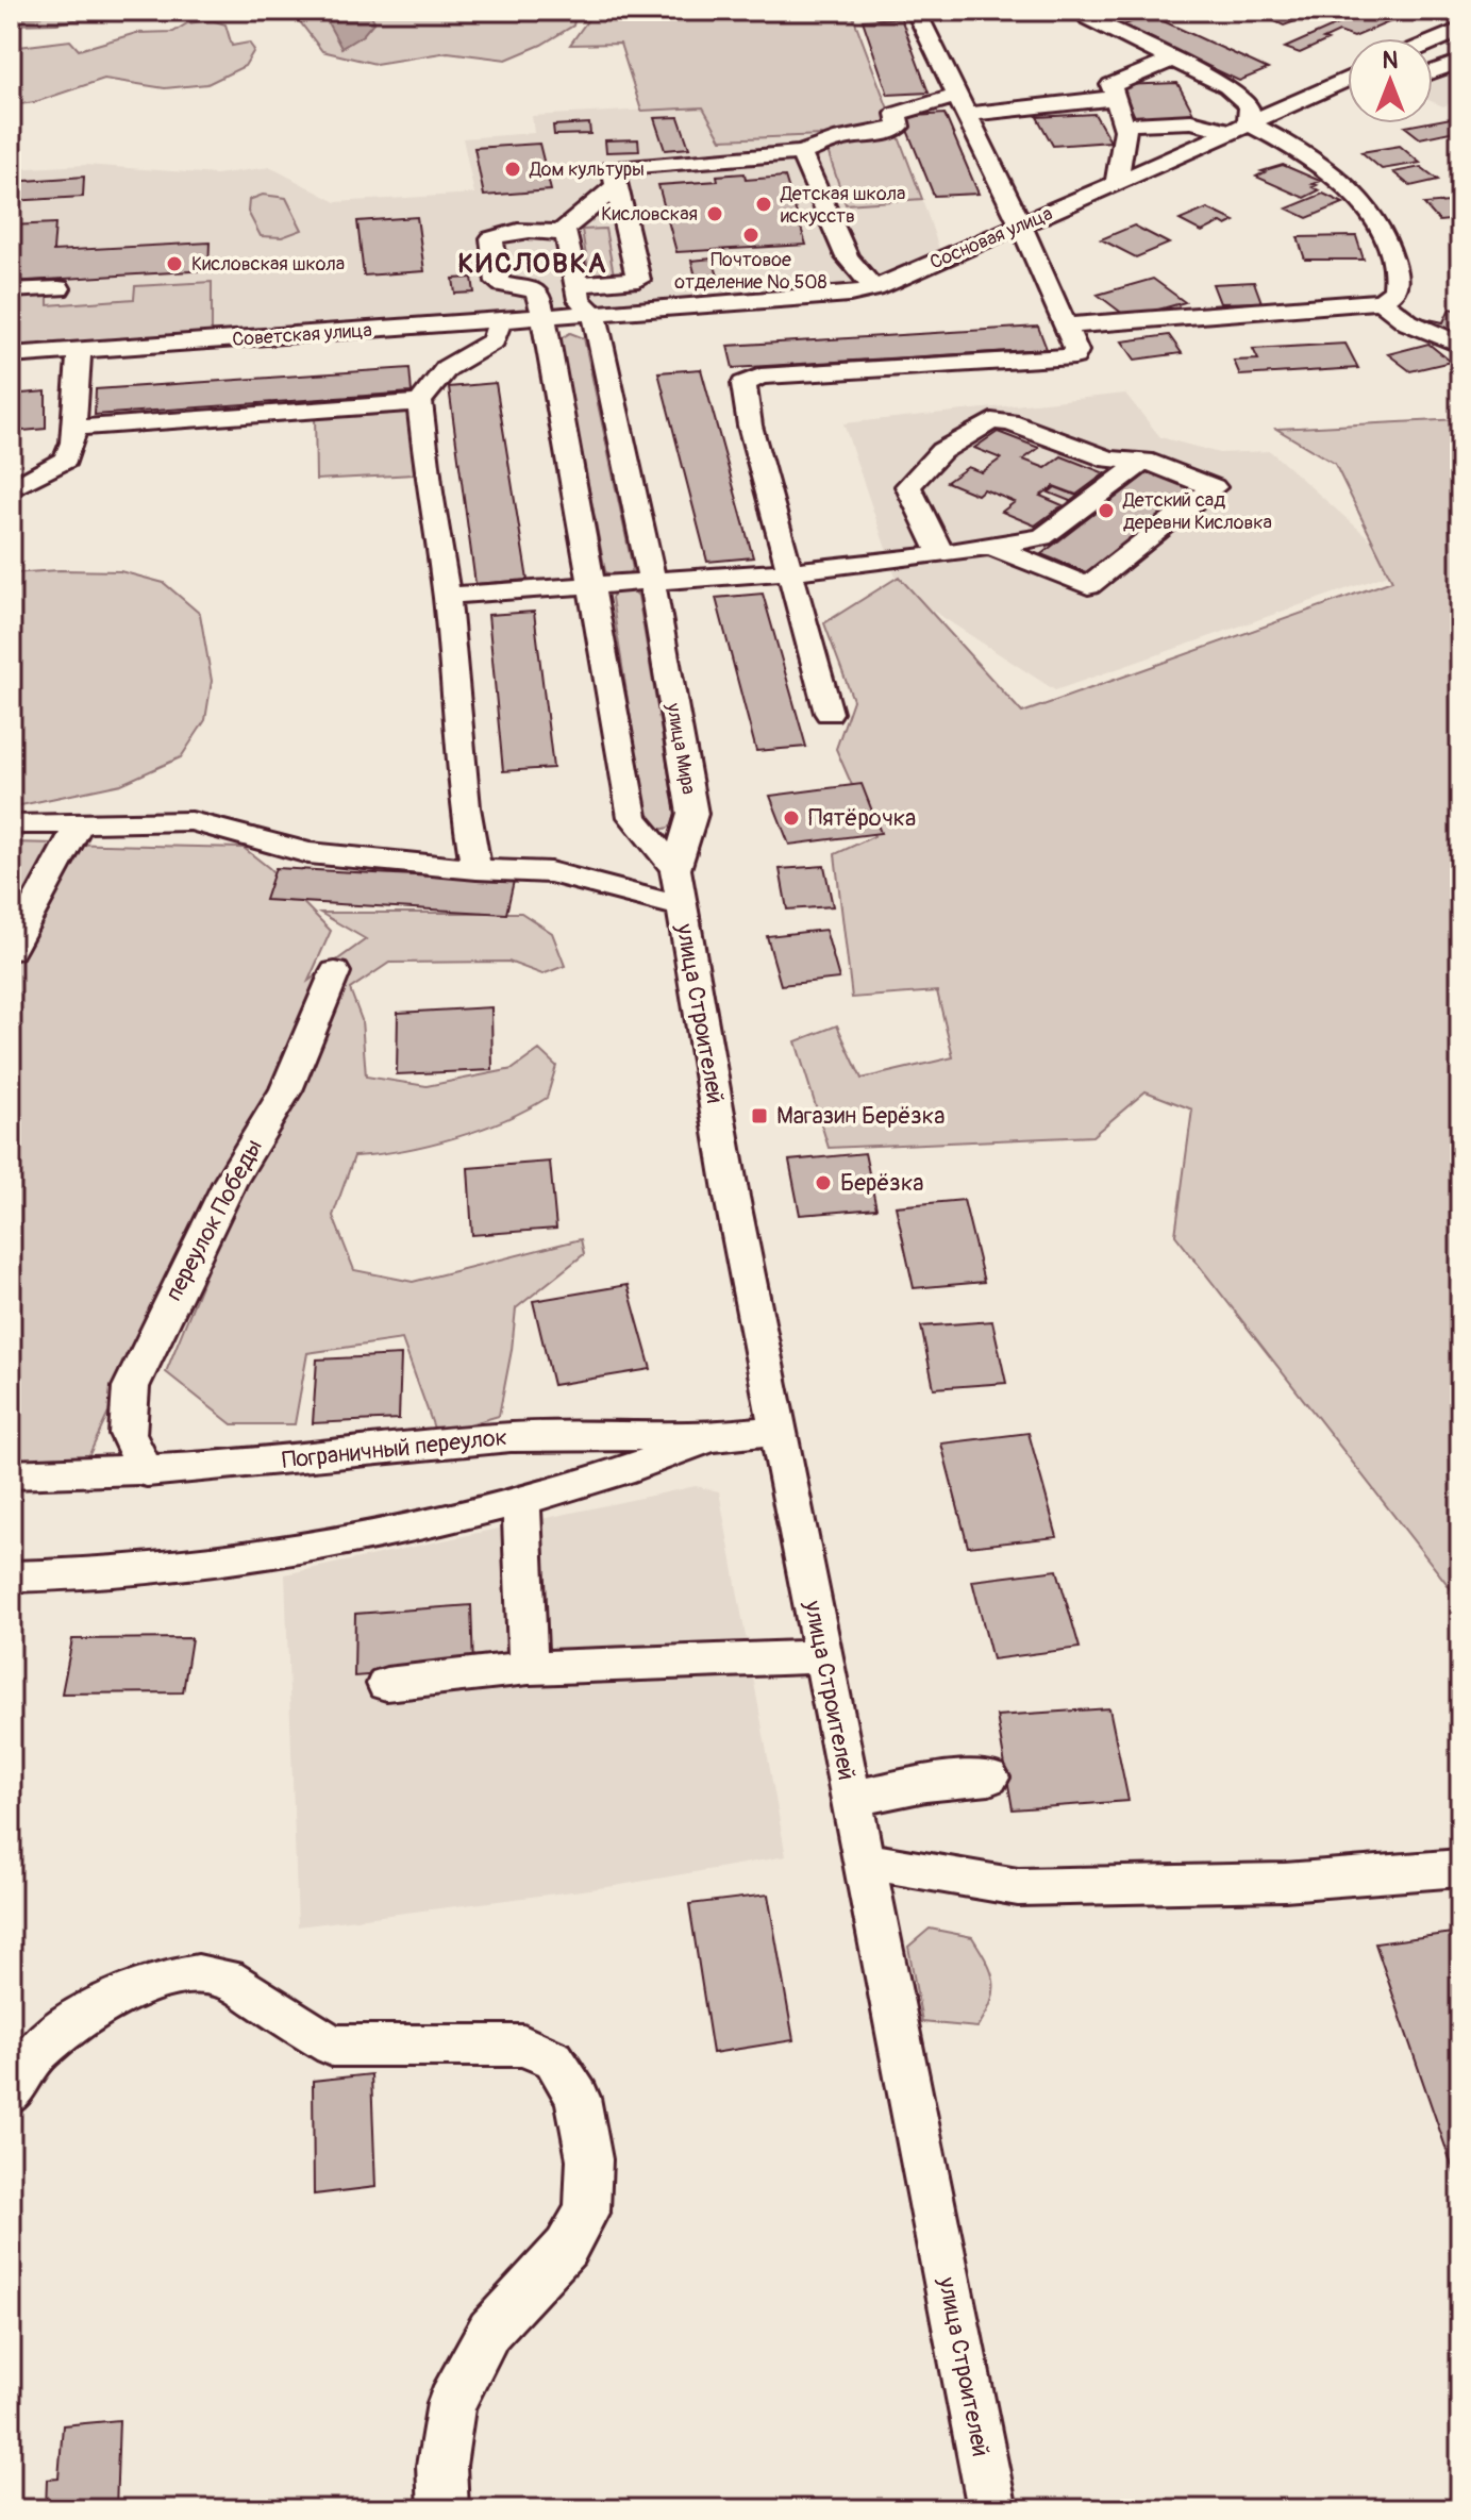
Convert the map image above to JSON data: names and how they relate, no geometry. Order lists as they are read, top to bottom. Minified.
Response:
{"streets":{"street":["Сосновая улица","Советская улица","улица Мира","улица Строителей","переулок Победы","Пограничный переулок"]},"crossings":[["Сосновая улица","Советская улица"],["Сосновая улица","улица Мира"],["Советская улица","улица Мира"],["улица Мира","улица Строителей"],["улица Строителей","Пограничный переулок"],["переулок Победы","Пограничный переулок"]],"districts":["КИСЛОВКА"],"places":{"other":["Дом культуры","Детская школа искусств","Кисловская","Почтовое отделение № 508","Кисловская школа","Детский сад деревни Кисловка","Пятёрочка","Берёзка"],"transit":["Магазин Берёзка"]},"north":"top"}
